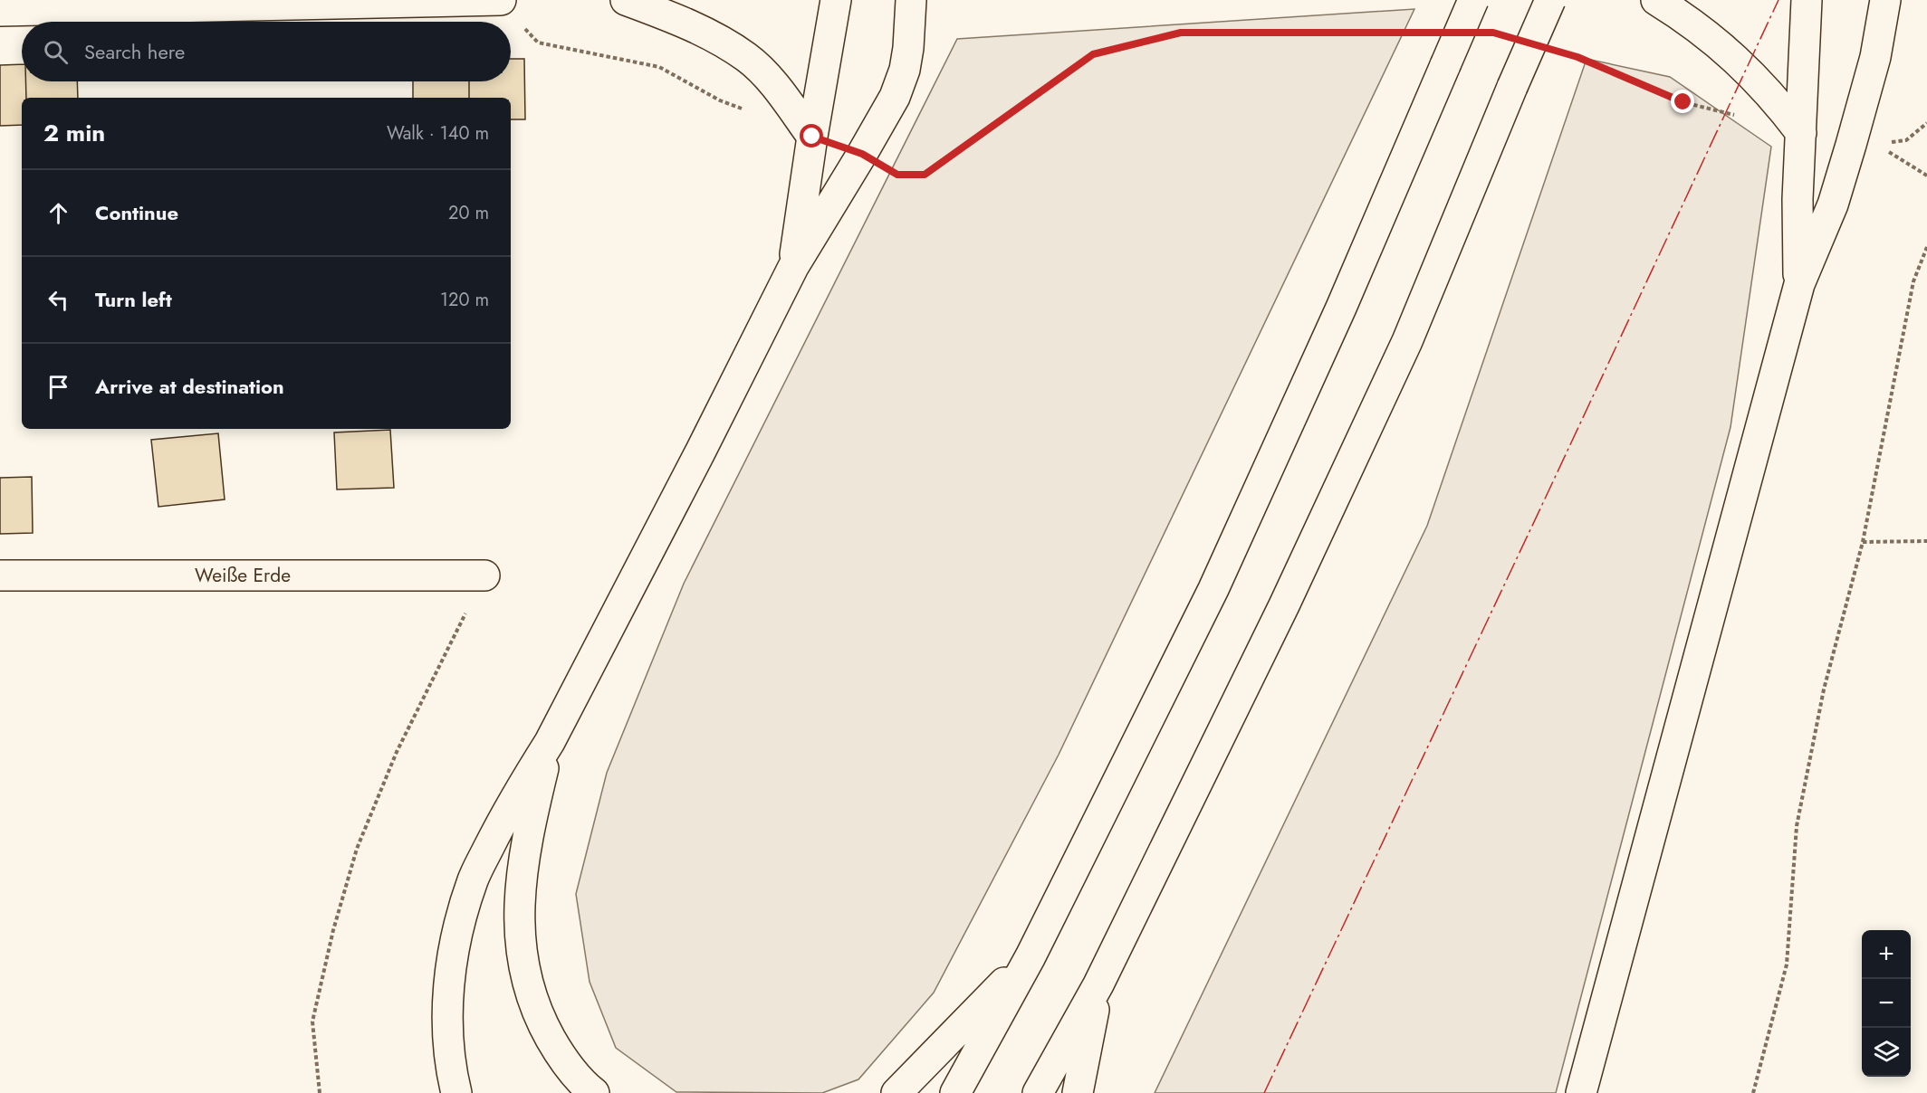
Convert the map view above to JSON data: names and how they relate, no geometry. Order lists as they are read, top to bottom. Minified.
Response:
{"streets":{"main road":["Weiße Erde"]},"page":{"search":"Search here","heading":["2 min","Walk · 140 m"],"list":[["Continue","20 m"],["Turn left","120 m"],"Arrive at destination"],"map_buttons":["+","−"]}}
